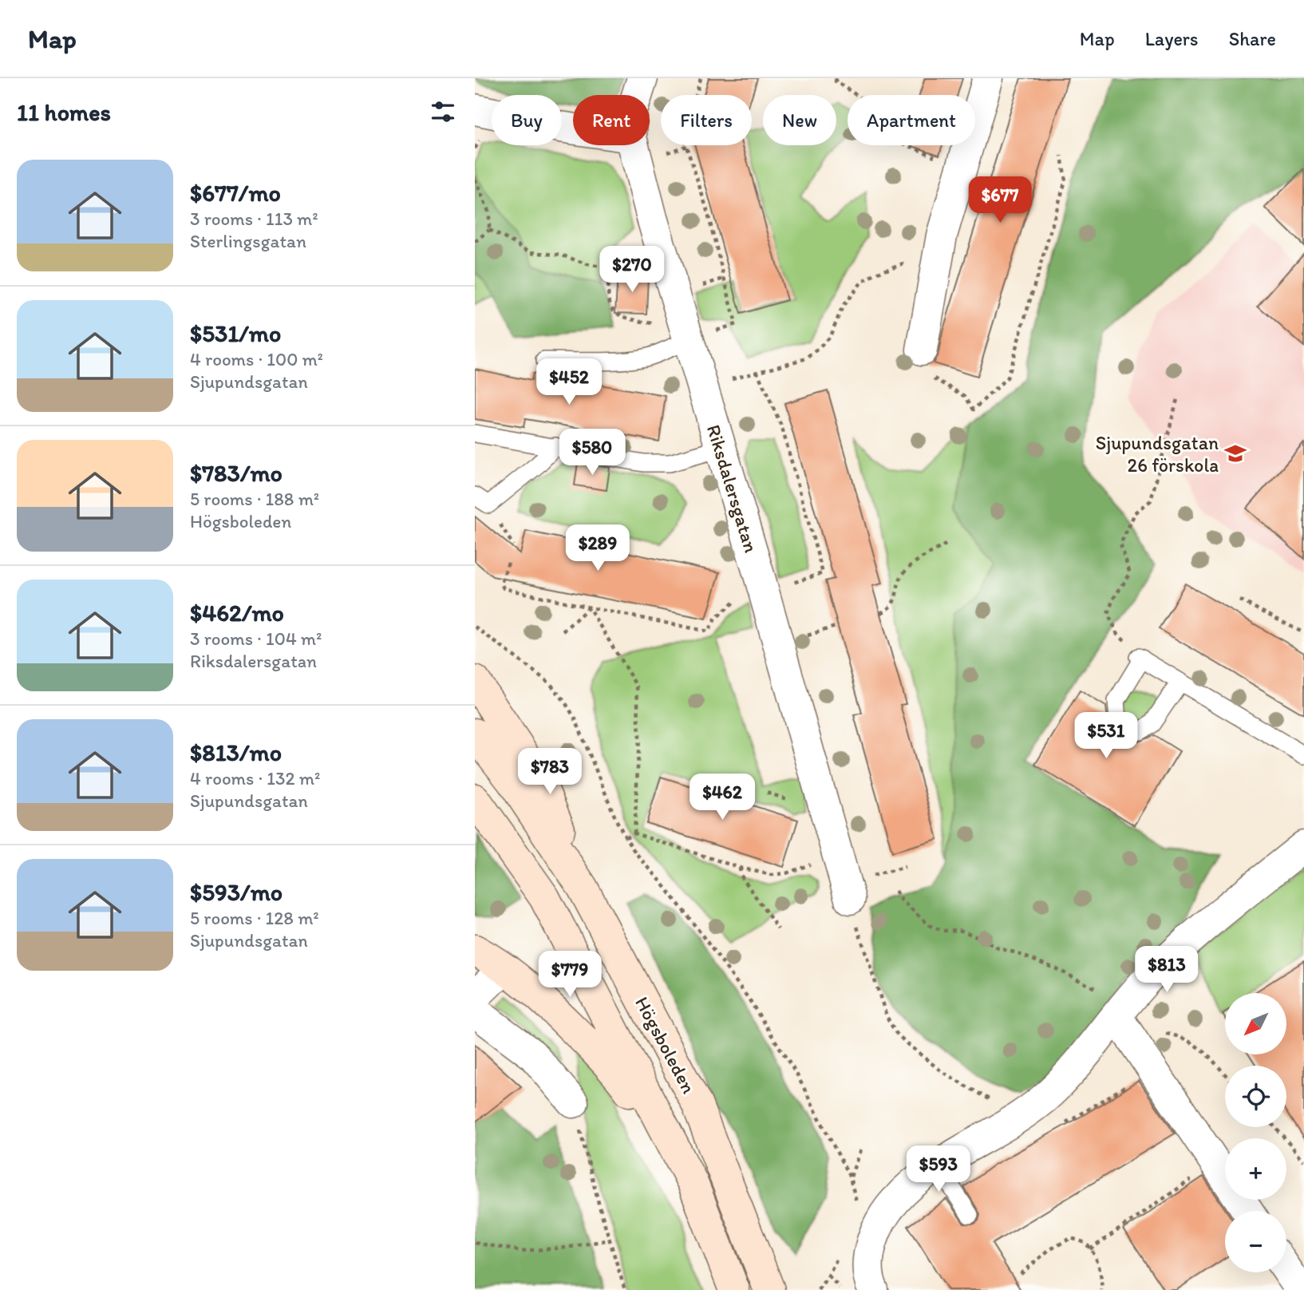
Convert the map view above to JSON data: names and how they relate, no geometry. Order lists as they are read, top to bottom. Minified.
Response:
{"streets":{"main road":["Högsboleden"],"street":["Riksdalersgatan"]},"places":{"school or university":["Sjupundsgatan 26 förskola"]},"north":"bottom left","page":{"header":"Map","nav":["Map","Layers","Share"],"heading":"11 homes","chip":["Buy","Rent","Filters","New","Apartment"],"list":[{"name":"$677/mo","note":"3 rooms · 113 m² · Sterlingsgatan"},{"name":"$531/mo","note":"4 rooms · 100 m² · Sjupundsgatan"},{"name":"$783/mo","note":"5 rooms · 188 m² · Högsboleden"},{"name":"$462/mo","note":"3 rooms · 104 m² · Riksdalersgatan"},{"name":"$813/mo","note":"4 rooms · 132 m² · Sjupundsgatan"},{"name":"$593/mo","note":"5 rooms · 128 m² · Sjupundsgatan"}],"price":["$677","$270","$452","$580","$289","$531","$783","$462","$813","$779","$593"],"map_buttons":["+","−"]}}
